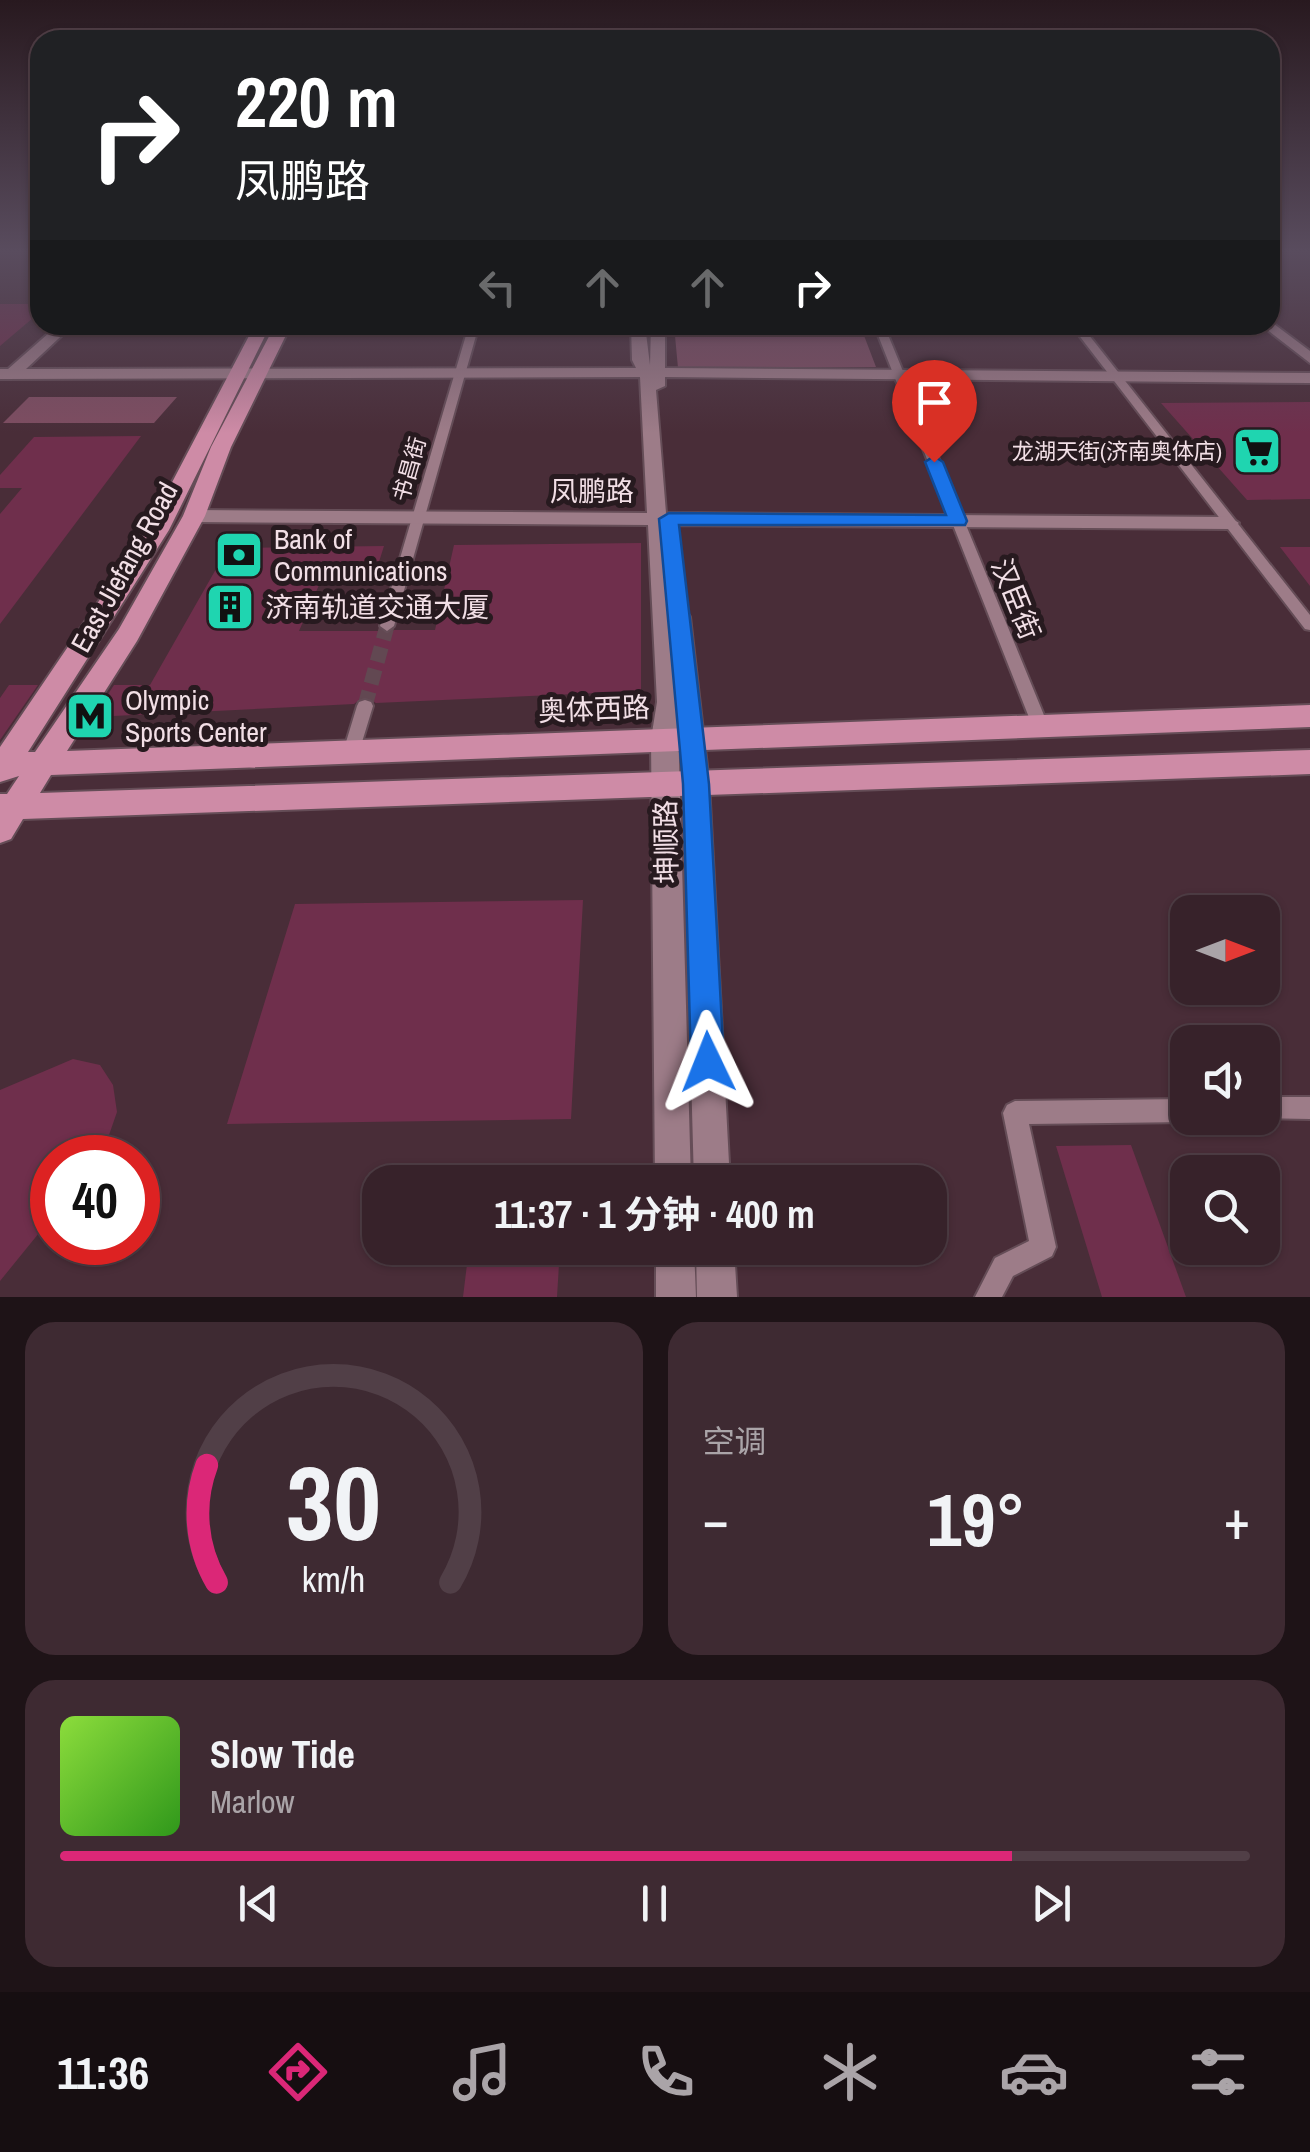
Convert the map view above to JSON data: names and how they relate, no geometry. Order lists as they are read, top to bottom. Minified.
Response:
{"streets":{"main road":["East Jiefang Road","奥体西路"],"street":["书昌街","凤鹏路","汉臣街","坤顺路"]},"crossings":[["书昌街","凤鹏路"],["凤鹏路","East Jiefang Road"],["凤鹏路","汉臣街"],["凤鹏路","坤顺路"],["East Jiefang Road","奥体西路"],["汉臣街","奥体西路"],["奥体西路","坤顺路"]],"places":{"supermarket":["龙湖天街(济南奥体店)"],"bank":["Bank of Communications"],"building":["济南轨道交通大厦"],"metro station":["Olympic Sports Center"]},"north":"right","page":{"turn":["220 m","凤鹏路"],"limit":"40","trip":"11:37 · 1 分钟 · 400 m","tile":"空调","heat":["−","19°","+"],"song":["Slow Tide","Marlow"],"tabs":"11:36","gauge":["30","km/h"]}}
